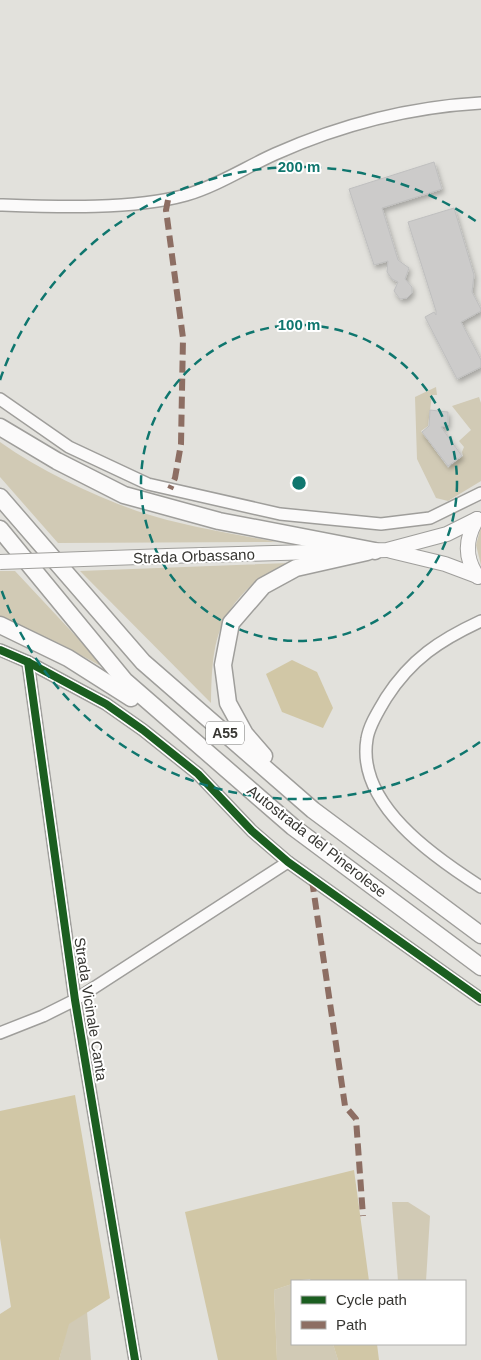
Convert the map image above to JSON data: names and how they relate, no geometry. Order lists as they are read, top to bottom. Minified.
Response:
{"streets":{"highway":["A55","Autostrada del Pinerolese"],"main road":["Strada Orbassano"],"street":["Strada Vicinale Canta"]},"legend":["Cycle path","Path"],"rings":["200 m","100 m"]}
